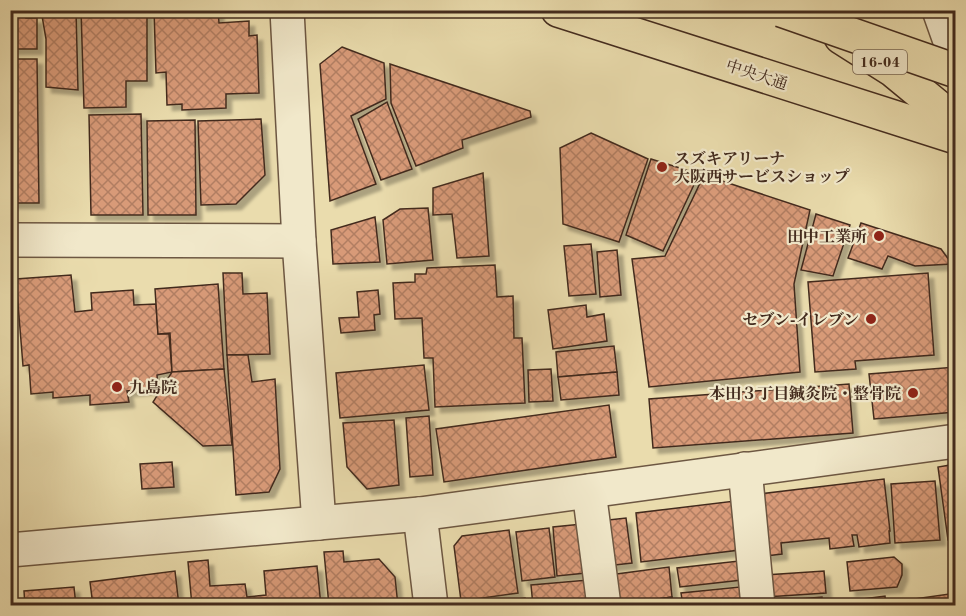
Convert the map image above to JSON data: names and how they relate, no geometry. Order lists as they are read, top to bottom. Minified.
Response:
{"streets":{"main road":["16-04","中央大通"]},"places":["スズキアリーナ 大阪西サービスショップ","田中工業所","セブン-イレブン","九島院","本田３丁目鍼灸院・整骨院"]}
